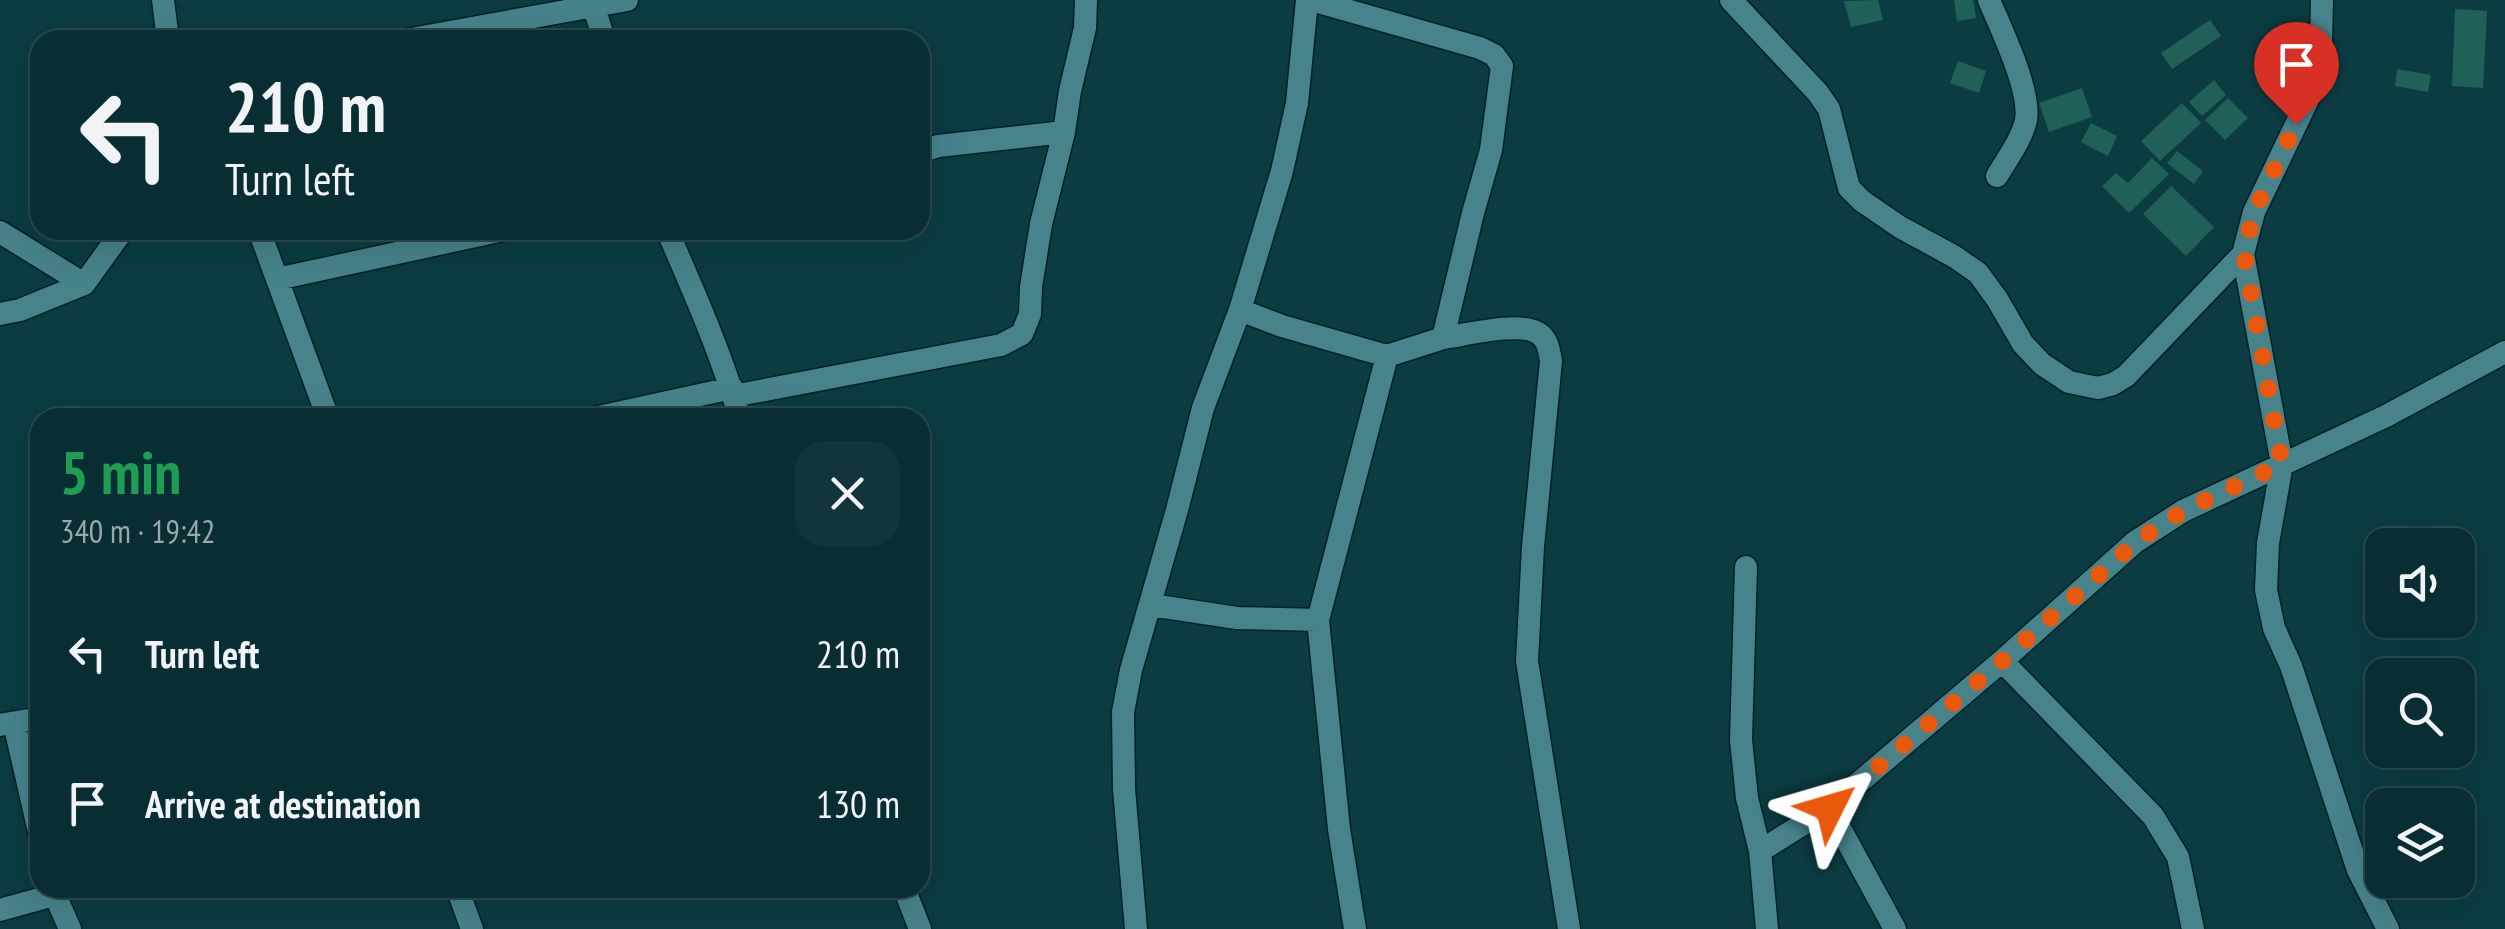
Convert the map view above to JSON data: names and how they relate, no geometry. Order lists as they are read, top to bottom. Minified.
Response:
{"page":{"turn":["210 m","Turn left"],"heading":["5 min","340 m · 19:42"],"list":[{"name":"Turn left","value":"210 m"},{"name":"Arrive at destination","value":"130 m"}]}}
